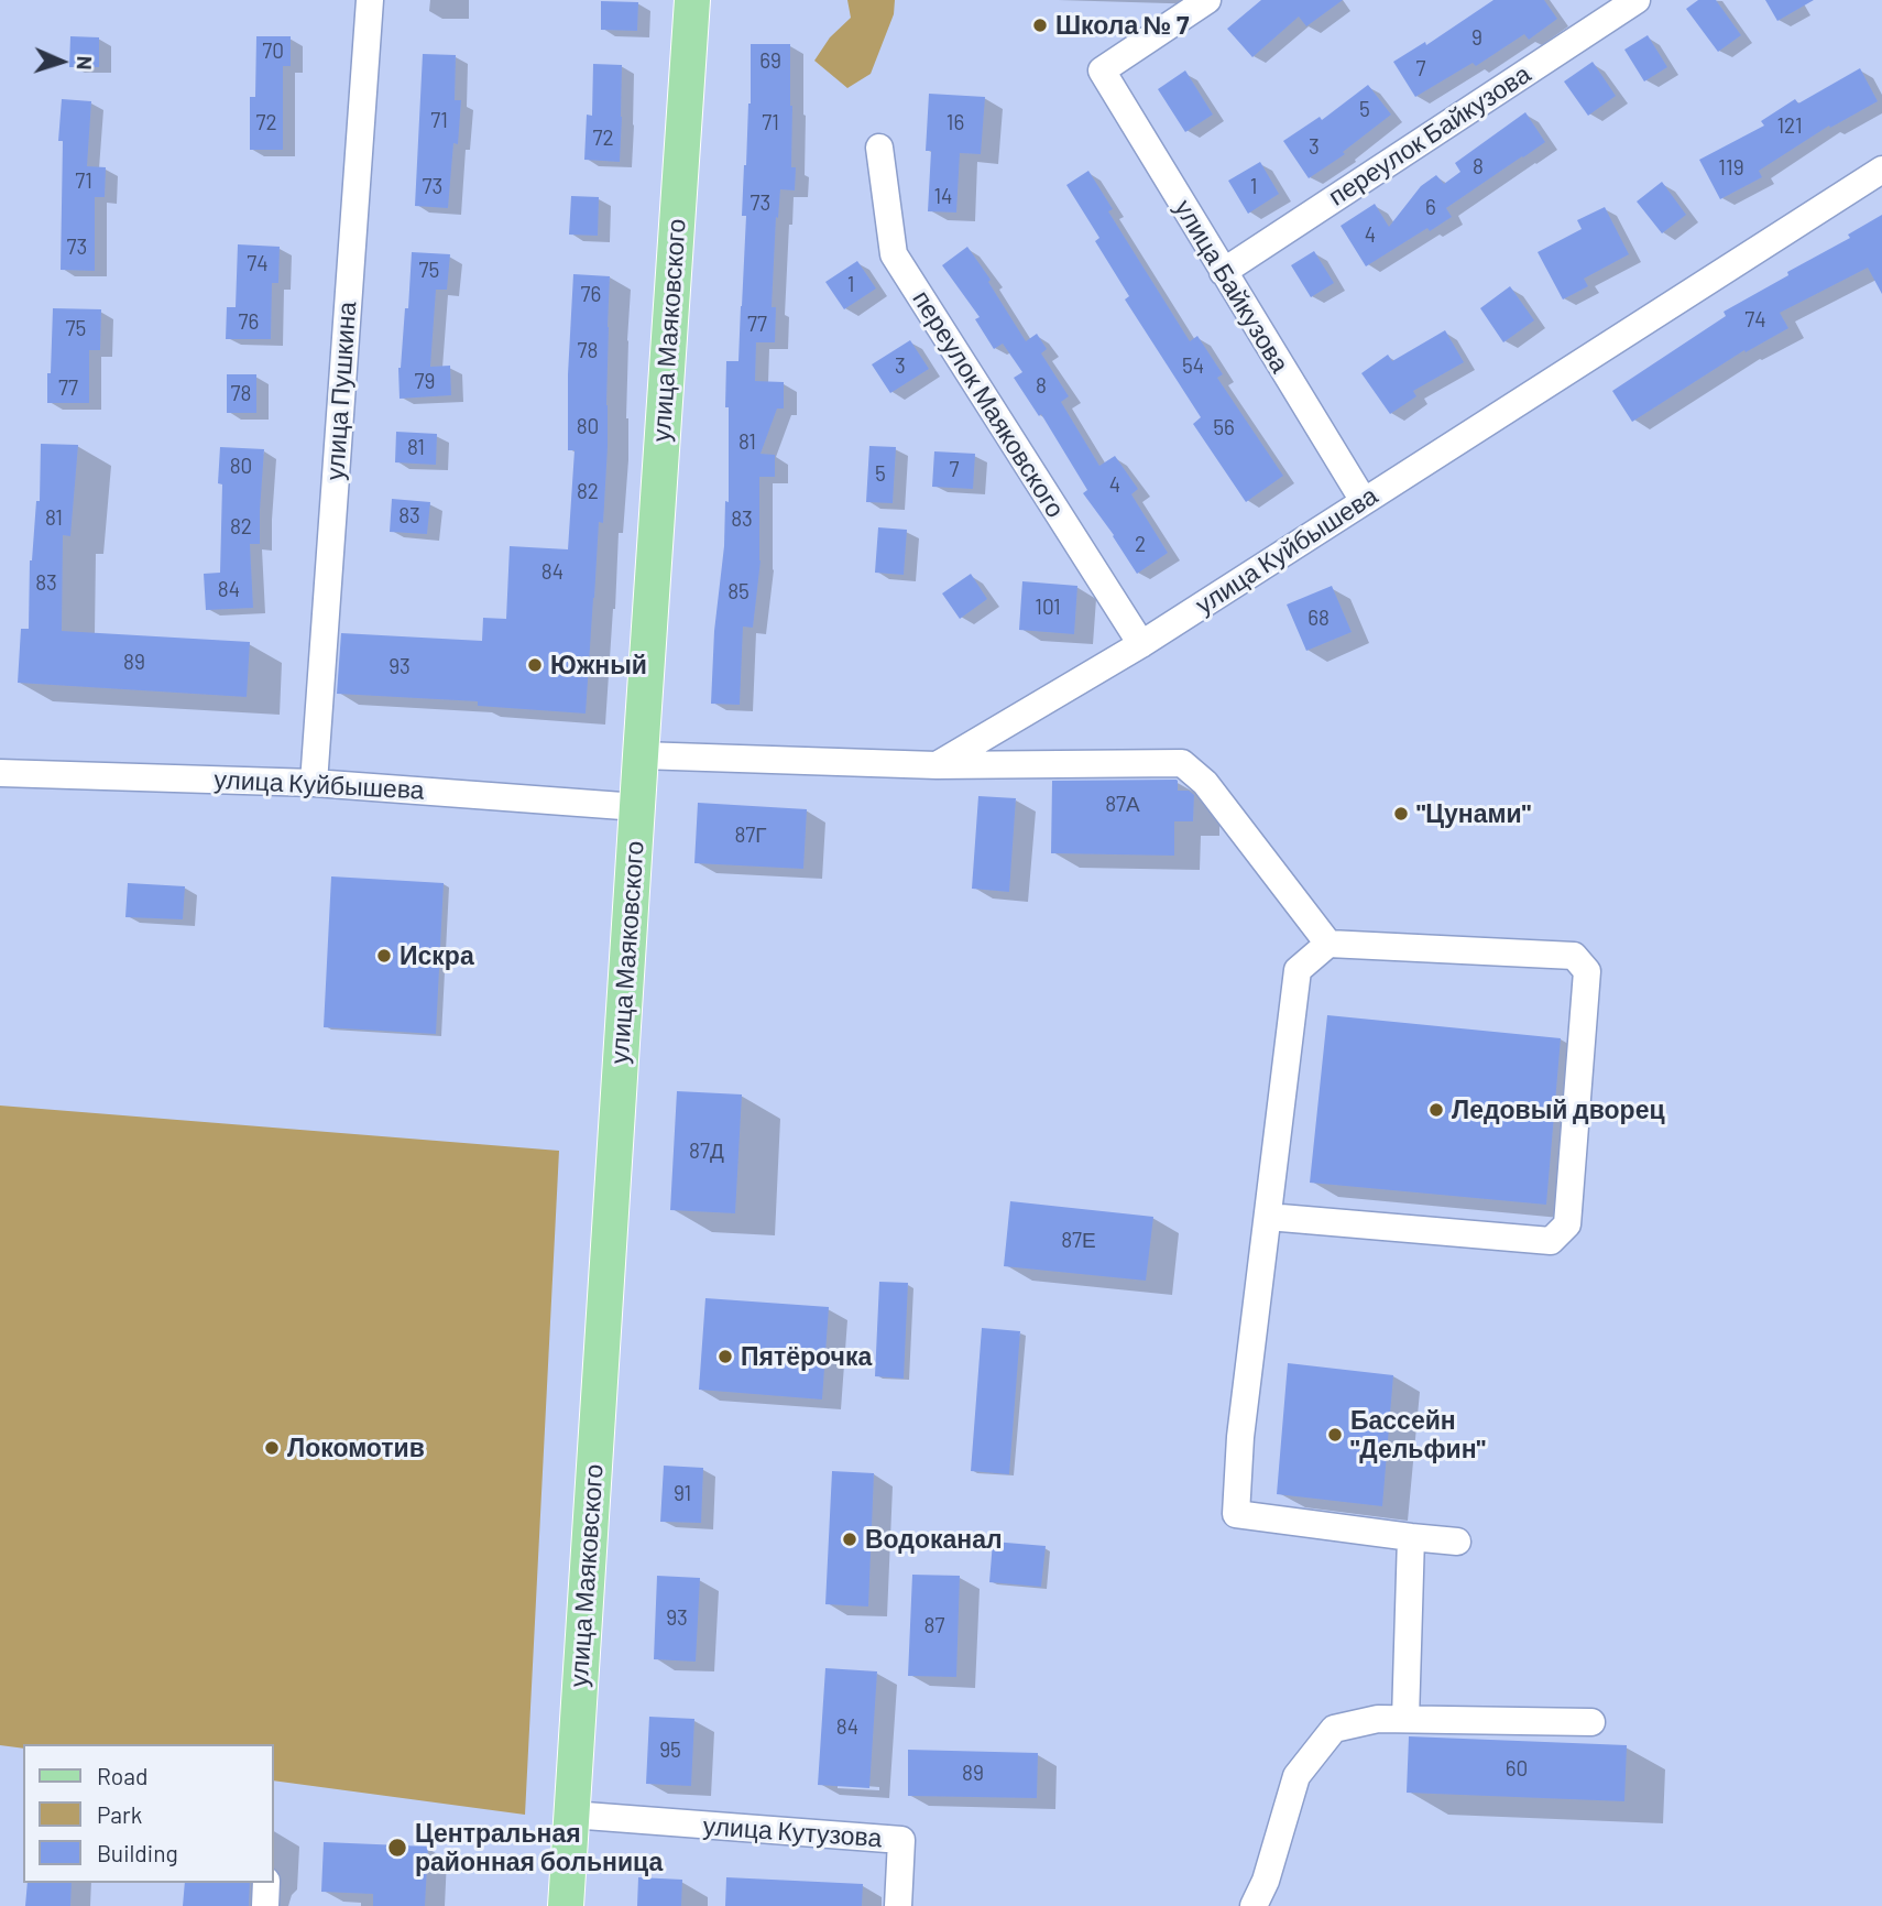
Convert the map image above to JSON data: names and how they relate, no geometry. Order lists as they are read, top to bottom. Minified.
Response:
{"streets":{"main road":["улица Маяковского"],"street":["переулок Байкузова","улица Байкузова","улица Пушкина","переулок Маяковского","улица Куйбышева","улица Кутузова"]},"crossings":[["переулок Байкузова","улица Байкузова"],["улица Байкузова","улица Куйбышева"],["улица Маяковского","улица Куйбышева"],["улица Маяковского","улица Кутузова"],["улица Пушкина","улица Куйбышева"],["переулок Маяковского","улица Куйбышева"]],"places":["Школа № 7","Южный","\"Цунами\"","Искра","Ледовый дворец","Пятёрочка","Бассейн \"Дельфин\"","Локомотив","Водоканал","Центральная районная больница"],"house_numbers":["9","70","69","7","5","71","72","71","16","121","72","3","8","119","71","73","1","14","73","6","4","73","74","75","1","76","74","76","77","75","78","3","54","79","8","77","78","80","56","81","81","80","7","5","4","82","83","81","83","82","2","84","83","84","85","101","68","89","93","87А","87Г","87Д","87Е","91","93","87","84","95","60","89"],"legend":["Road","Park","Building"],"north":"right"}
